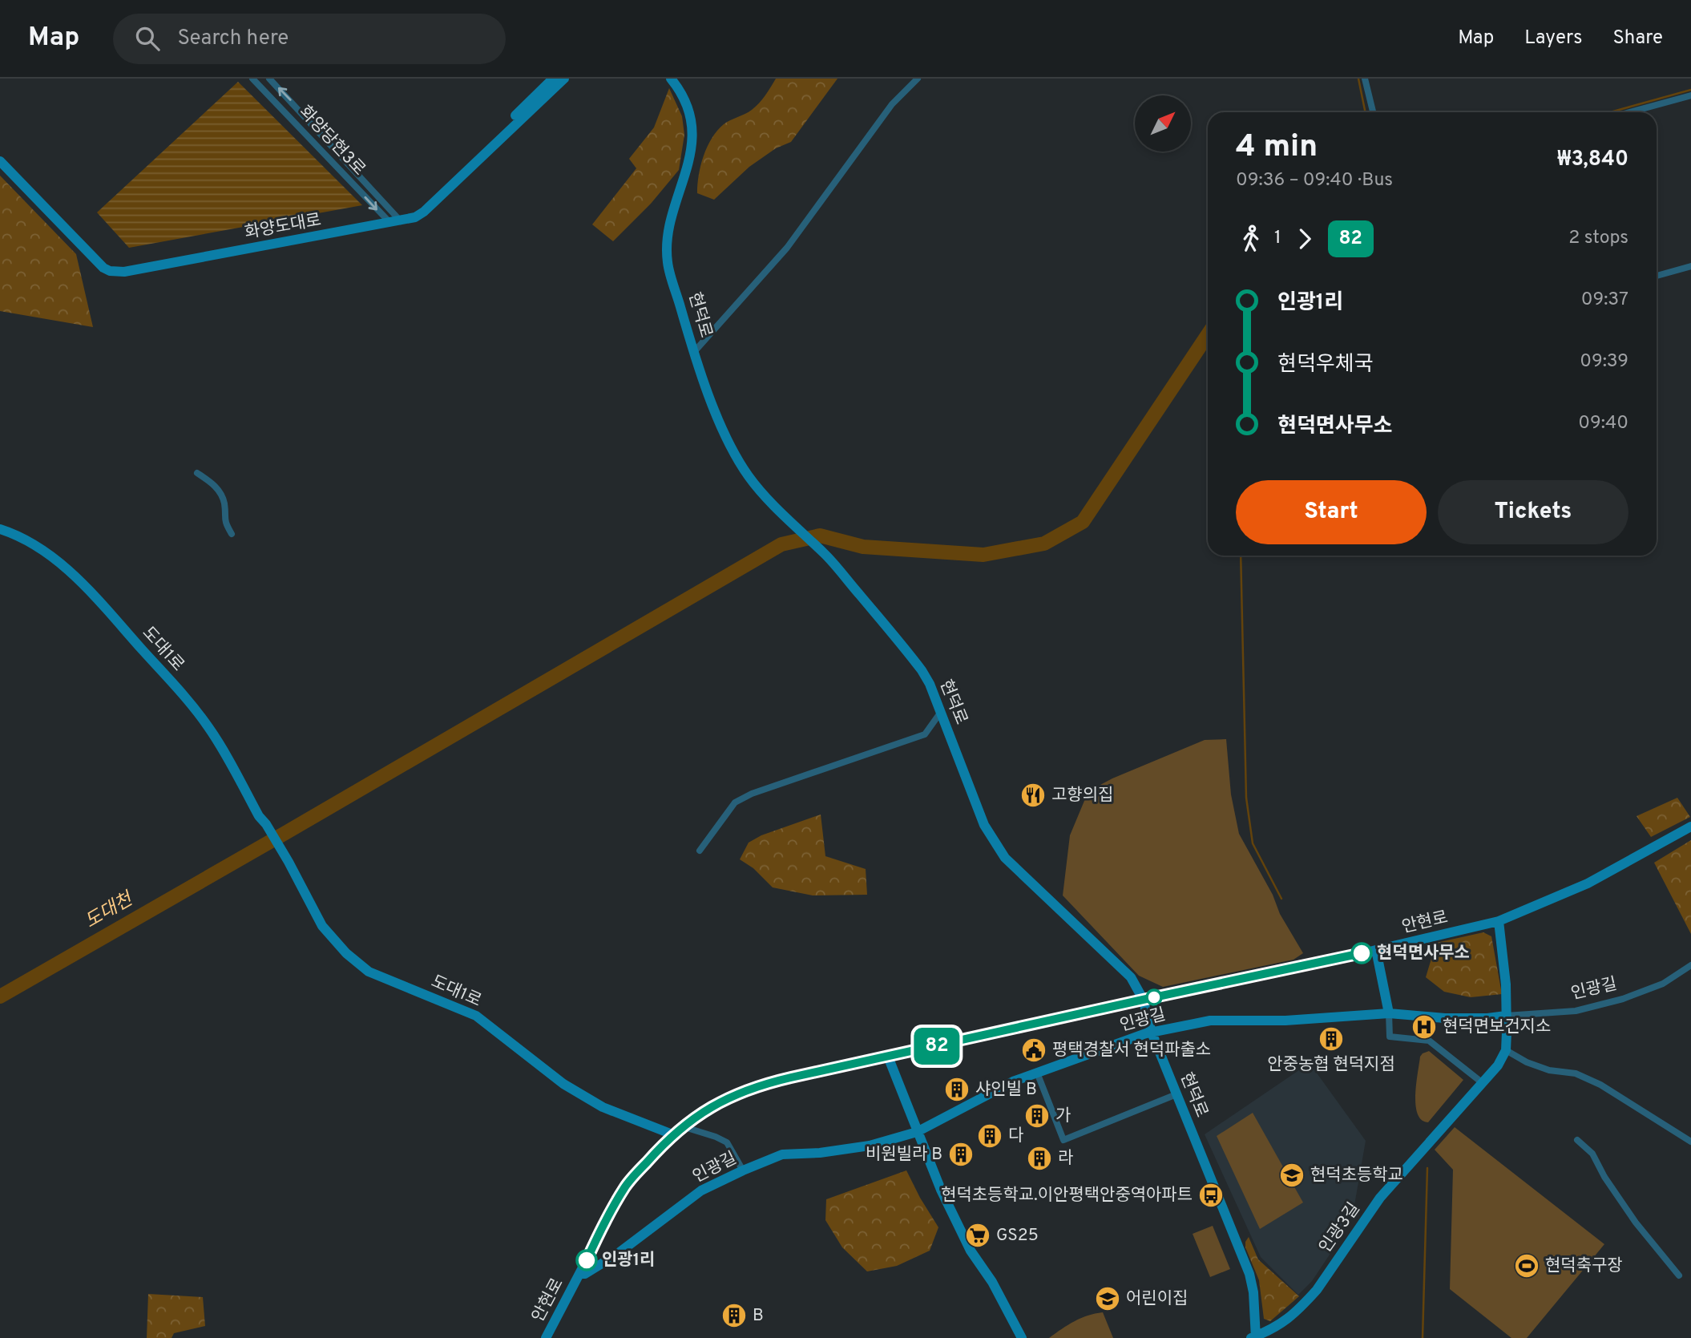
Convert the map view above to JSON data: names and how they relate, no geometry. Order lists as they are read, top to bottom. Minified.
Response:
{"streets":{"street":["화양당현3로","화양도대로","현덕로","도대1로","안현로","인광길","인광3길"]},"crossings":[["화양당현3로","화양도대로"],["현덕로","안현로"],["현덕로","인광길"],["현덕로","인광3길"],["도대1로","안현로"],["안현로","인광길"]],"water":["도대천"],"places":{"restaurant":["고향의집"],"other":["현덕면사무소","인광1리"],"hospital":["현덕면보건지소"],"building":["안중농협 현덕지점","샤인빌 B","가","다","비원빌라 B","라","B"],"public building":["평택경찰서 현덕파출소"],"school or university":["현덕초등학교","어린이집"],"bus stop":["현덕초등학교.이안평택안중역아파트"],"supermarket":["GS25"],"sports":["현덕축구장"]},"lines":["bus line 82"],"north":"top right","page":{"header":"Map","search":"Search here","nav":["Map","Layers","Share"],"on_map":"82","heading":["4 min","09:36 – 09:40 · Bus","₩3,840"],"legs":["1","82","2 stops"],"list":[{"name":"인광1리","value":"09:37"},{"name":"현덕우체국","value":"09:39"},{"name":"현덕면사무소","value":"09:40"}],"buttons":["Start","Tickets"]}}
